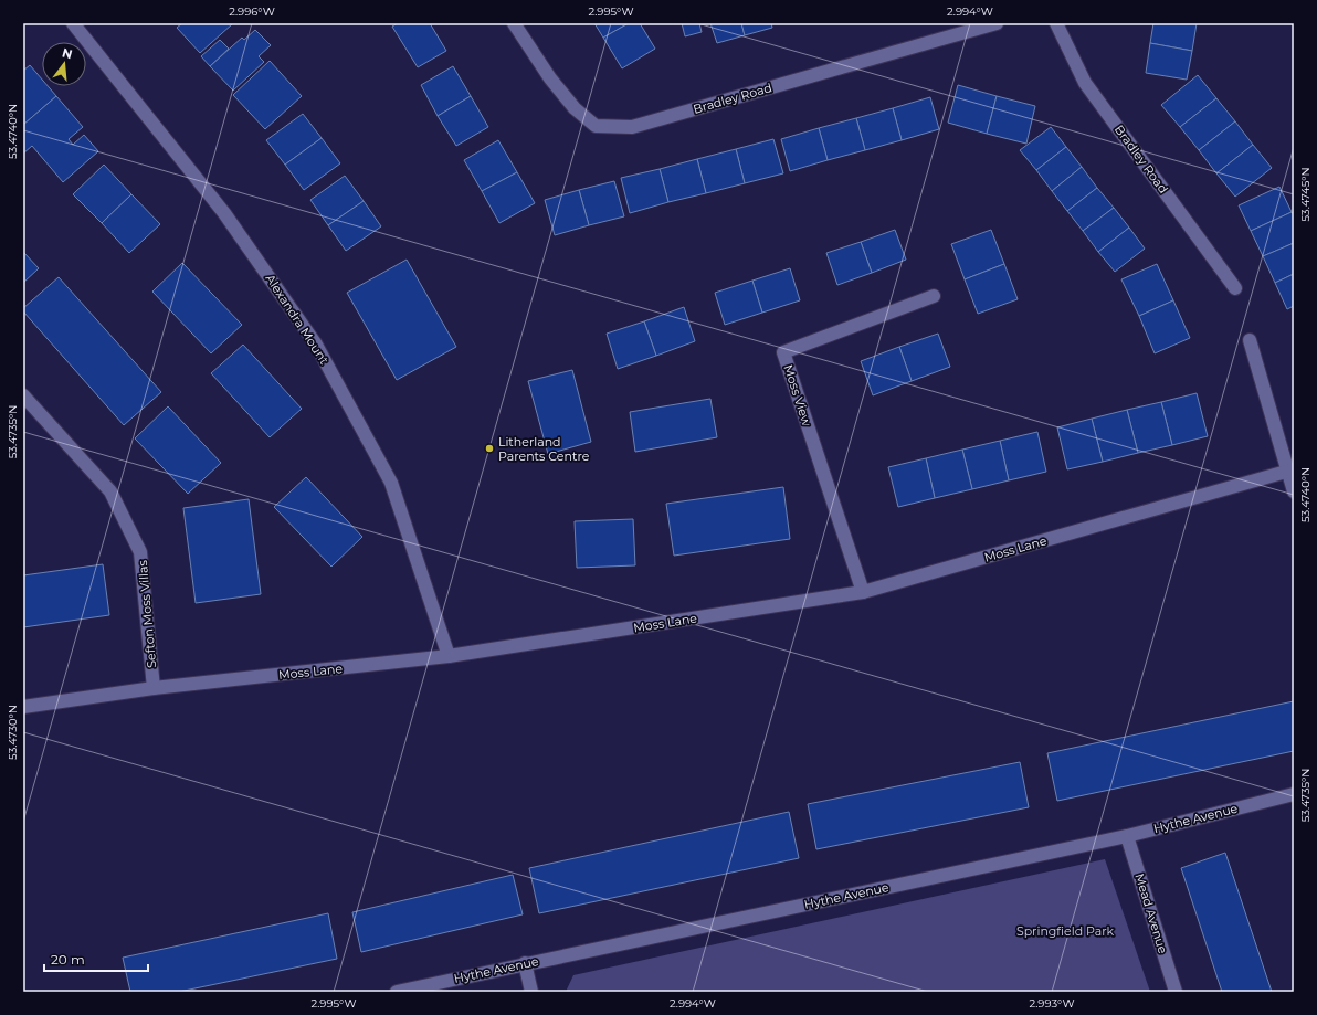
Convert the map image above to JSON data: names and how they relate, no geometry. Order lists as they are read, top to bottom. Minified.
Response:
{"streets":{"street":["Bradley Road","Alexandra Mount","Moss View","Moss Lane","Sefton Moss Villas","Hythe Avenue","Mead Avenue"]},"crossings":[["Alexandra Mount","Moss Lane"],["Moss View","Moss Lane"],["Moss Lane","Sefton Moss Villas"],["Hythe Avenue","Mead Avenue"]],"parks":["Springfield Park"],"places":["Litherland Parents Centre"],"scale_bar":"20 m","north":"top","coordinates":["2.996°W","2.995°W","2.994°W","53.4740°N","53.4745°N","53.4735°N","53.4730°N","2.993°W"]}
